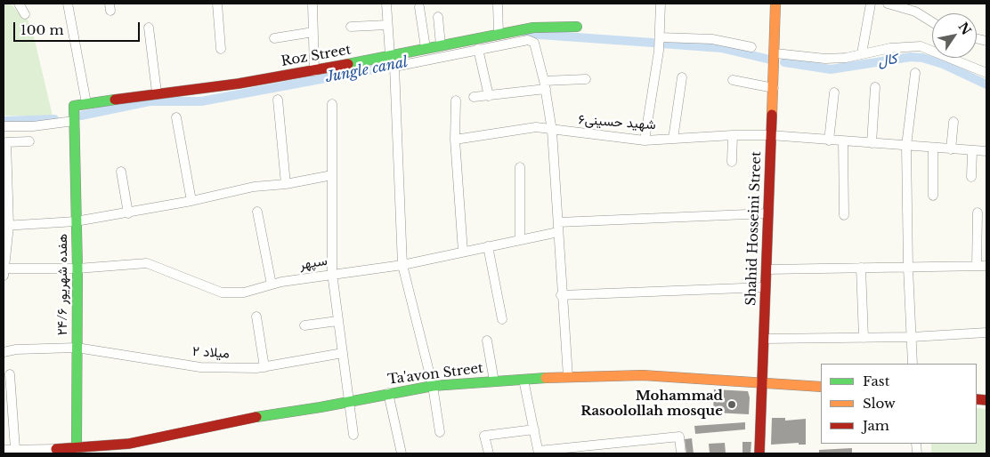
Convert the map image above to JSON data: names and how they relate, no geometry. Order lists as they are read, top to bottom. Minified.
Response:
{"streets":{"street":["Roz Street","شهید حسینی۶","Shahid Hosseini Street","سپهر","هفده شهریور ۲۴/۶","میلاد ۲","Ta'avon Street"]},"crossings":[["شهید حسینی۶","Shahid Hosseini Street"],["Shahid Hosseini Street","Ta'avon Street"],["سپهر","هفده شهریور ۲۴/۶"],["هفده شهریور ۲۴/۶","میلاد ۲"],["هفده شهریور ۲۴/۶","Ta'avon Street"]],"water":["کال","Jungle canal"],"places":["Mohammad Rasoolollah mosque"],"legend":["Fast","Slow","Jam"],"scale_bar":"100 m","north":"top right"}
